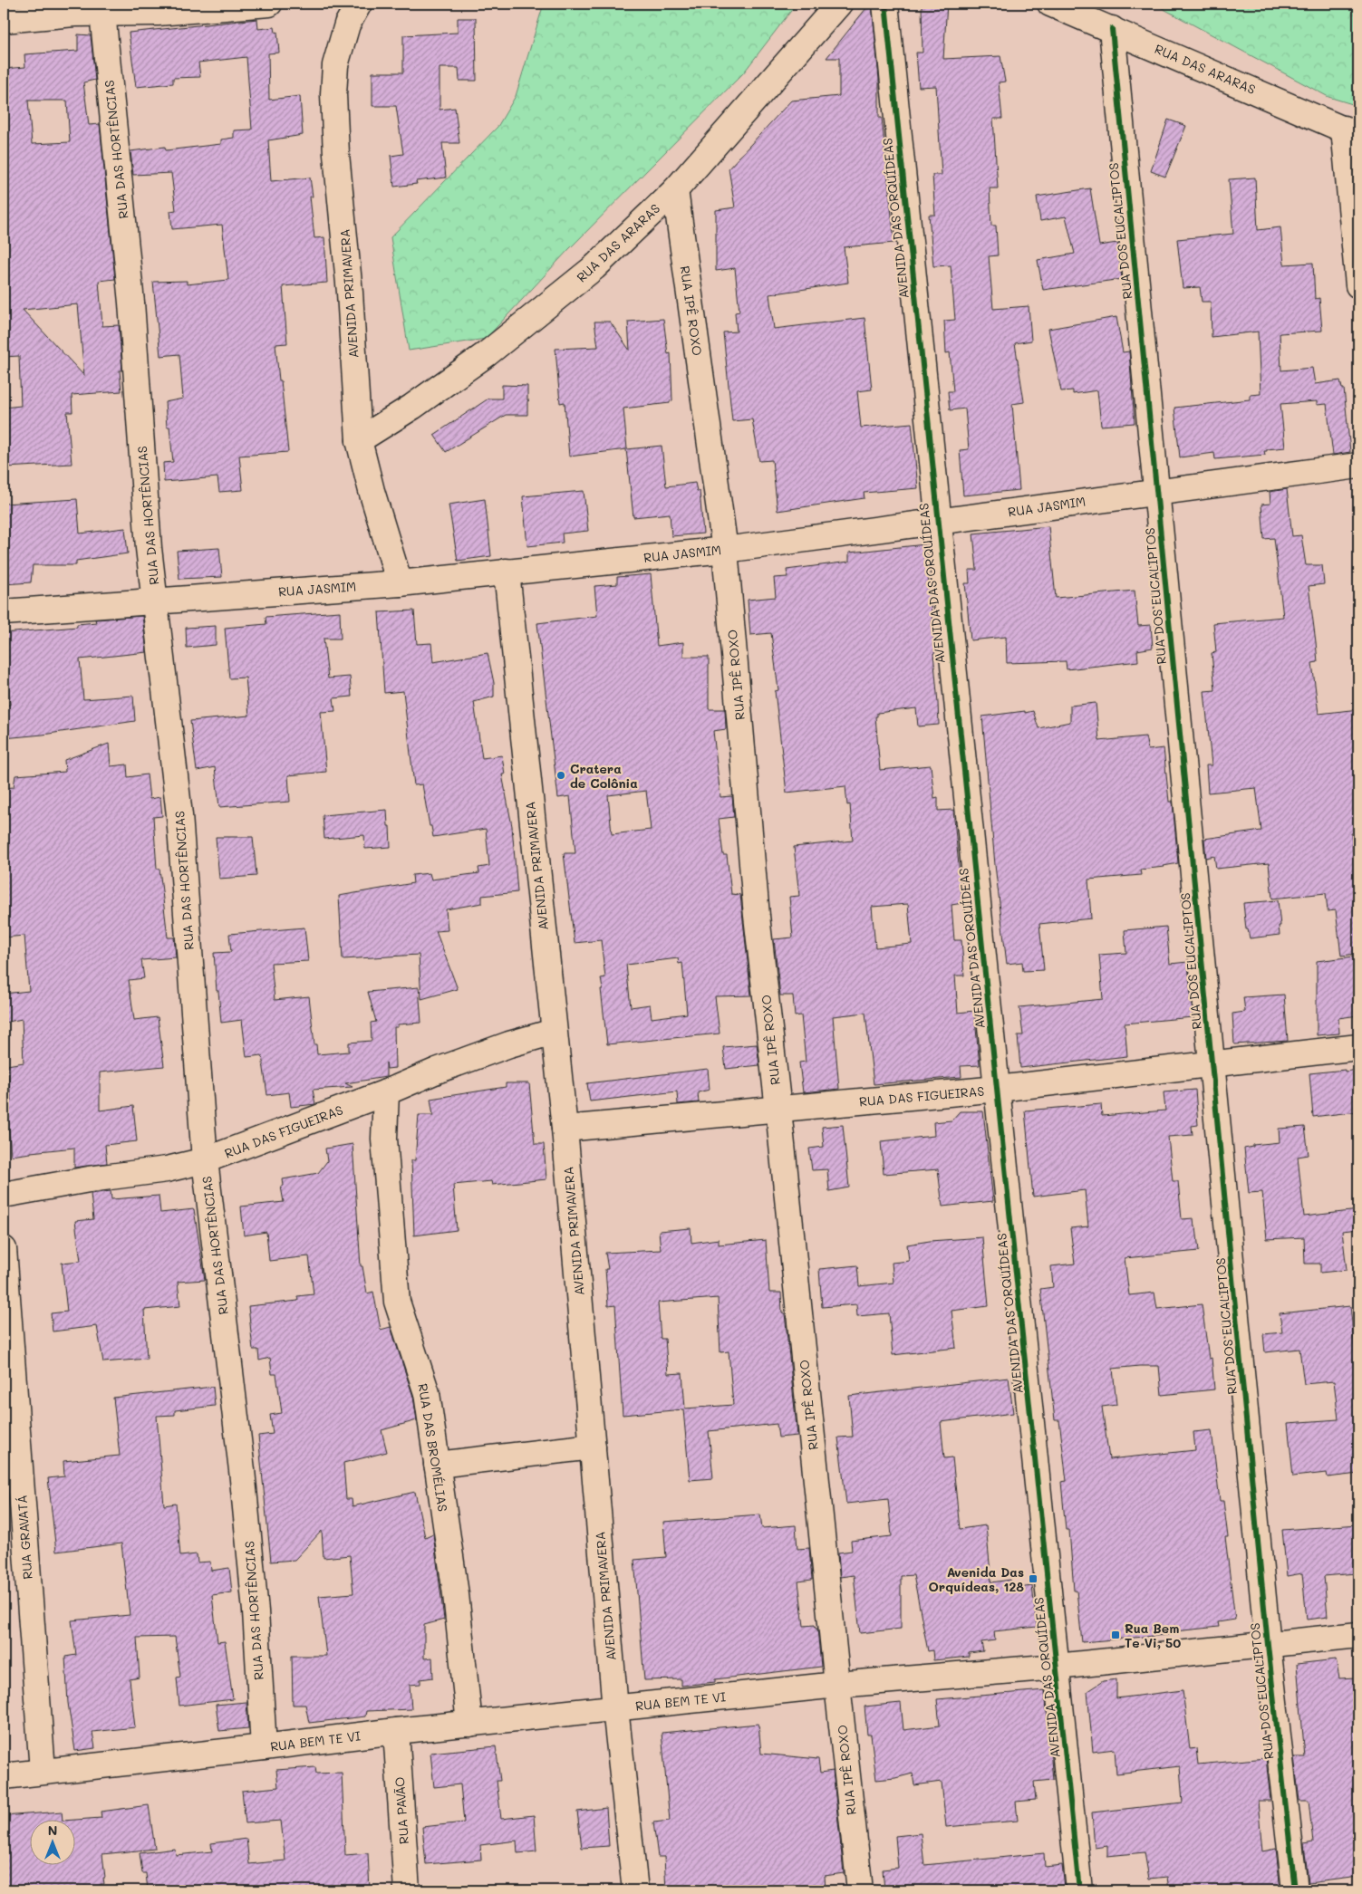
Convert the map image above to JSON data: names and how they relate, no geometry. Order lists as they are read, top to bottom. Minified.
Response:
{"streets":{"street":["RUA DAS ARARAS","RUA DAS HORTÊNCIAS","AVENIDA DAS ORQUÍDEAS","RUA DOS EUCALIPTOS","AVENIDA PRIMAVERA","RUA IPÊ ROXO","RUA JASMIM","RUA DAS FIGUEIRAS","RUA DAS BROMÉLIAS","RUA GRAVATÁ","RUA BEM TE VI","RUA PAVÃO"]},"crossings":[["RUA DAS ARARAS","RUA DOS EUCALIPTOS"],["RUA DAS ARARAS","AVENIDA PRIMAVERA"],["RUA DAS ARARAS","RUA IPÊ ROXO"],["RUA DAS HORTÊNCIAS","RUA JASMIM"],["RUA DAS HORTÊNCIAS","RUA DAS FIGUEIRAS"],["RUA DAS HORTÊNCIAS","RUA BEM TE VI"],["AVENIDA DAS ORQUÍDEAS","RUA JASMIM"],["AVENIDA DAS ORQUÍDEAS","RUA DAS FIGUEIRAS"],["AVENIDA DAS ORQUÍDEAS","RUA BEM TE VI"],["RUA DOS EUCALIPTOS","RUA JASMIM"],["RUA DOS EUCALIPTOS","RUA DAS FIGUEIRAS"],["RUA DOS EUCALIPTOS","RUA BEM TE VI"],["AVENIDA PRIMAVERA","RUA JASMIM"],["AVENIDA PRIMAVERA","RUA DAS FIGUEIRAS"],["AVENIDA PRIMAVERA","RUA BEM TE VI"],["RUA IPÊ ROXO","RUA JASMIM"],["RUA IPÊ ROXO","RUA DAS FIGUEIRAS"],["RUA IPÊ ROXO","RUA BEM TE VI"],["RUA DAS FIGUEIRAS","RUA DAS BROMÉLIAS"],["RUA DAS BROMÉLIAS","RUA BEM TE VI"],["RUA GRAVATÁ","RUA BEM TE VI"],["RUA BEM TE VI","RUA PAVÃO"]],"places":{"other":["Cratera de Colônia"],"transit":["Avenida Das Orquídeas, 128","Rua Bem Te Vi, 50"]},"north":"top"}
